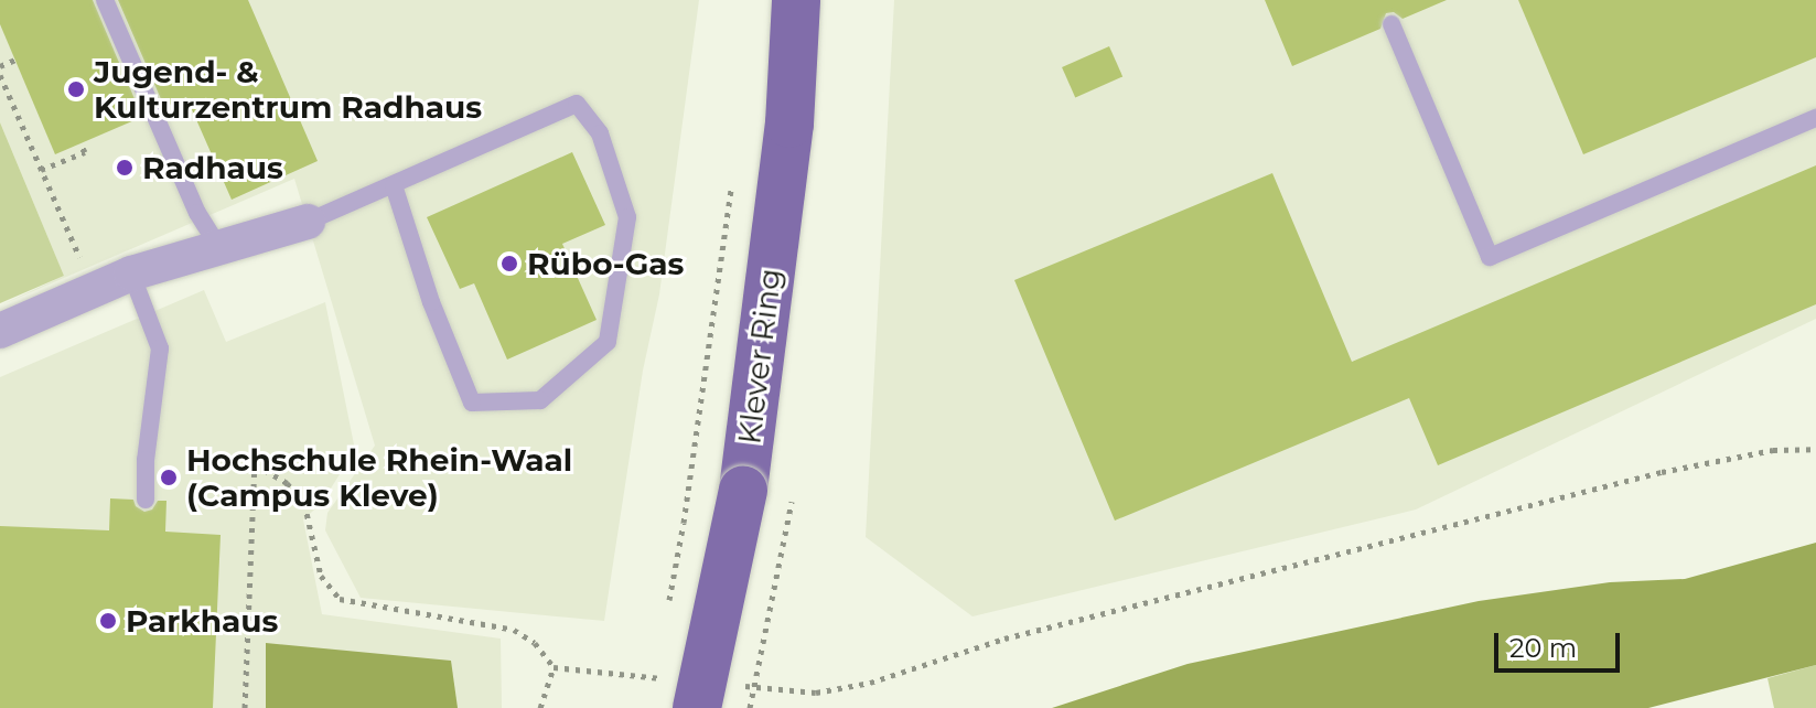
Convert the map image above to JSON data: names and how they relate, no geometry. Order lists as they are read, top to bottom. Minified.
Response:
{"streets":{"main road":["Klever Ring"]},"places":["Jugend- & Kulturzentrum Radhaus","Radhaus","Rübo-Gas","Hochschule Rhein-Waal (Campus Kleve)","Parkhaus"],"scale_bar":"20 m"}
